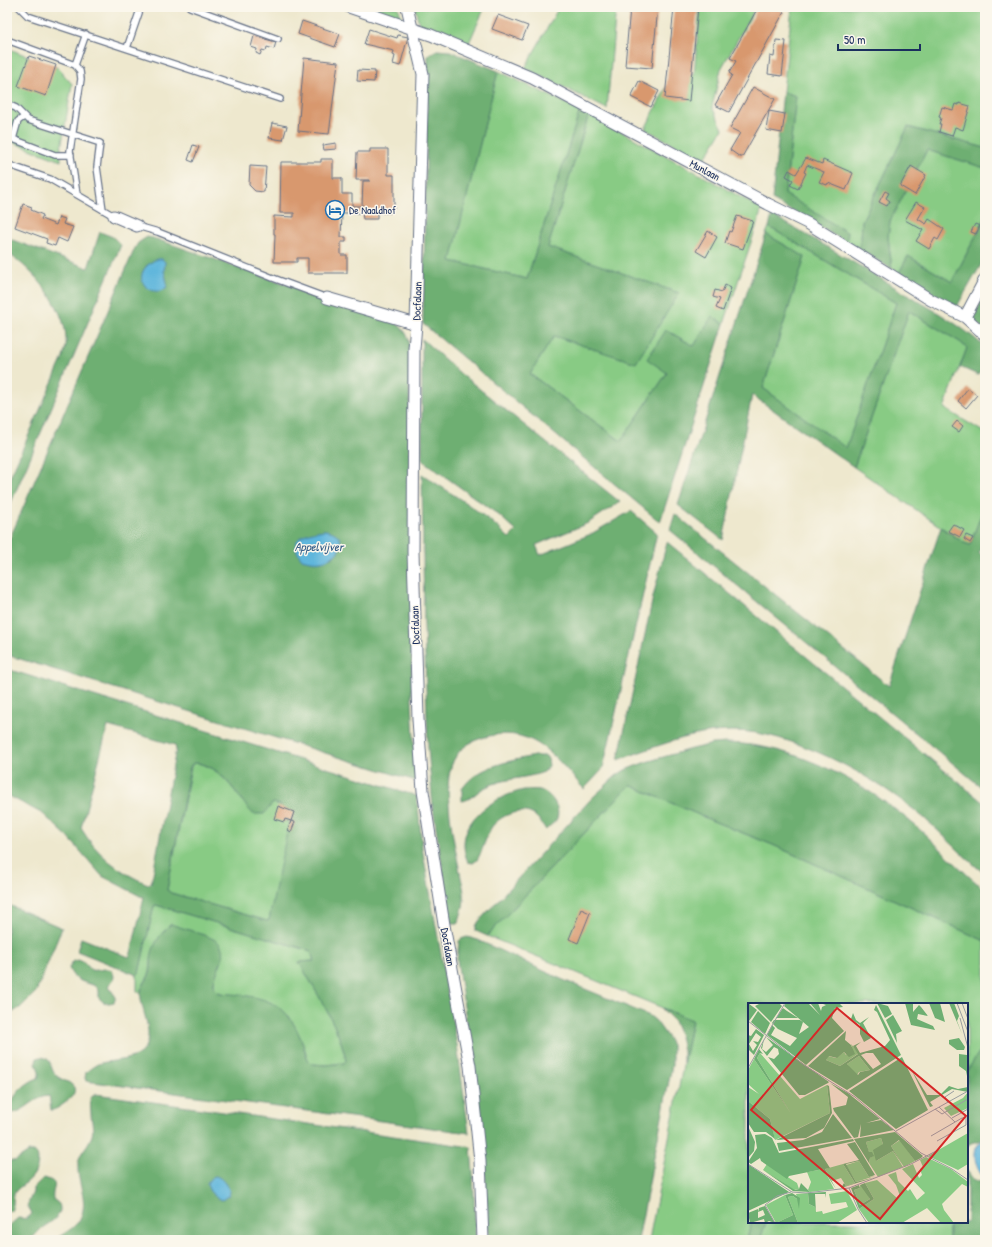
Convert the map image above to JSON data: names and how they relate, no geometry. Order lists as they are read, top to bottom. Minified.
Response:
{"streets":{"street":["Munlaan","Docfalaan"]},"crossings":[["Munlaan","Docfalaan"]],"water":["Appelvijver"],"places":{"hotel":["De Naaldhof"]},"scale_bar":"50 m"}
